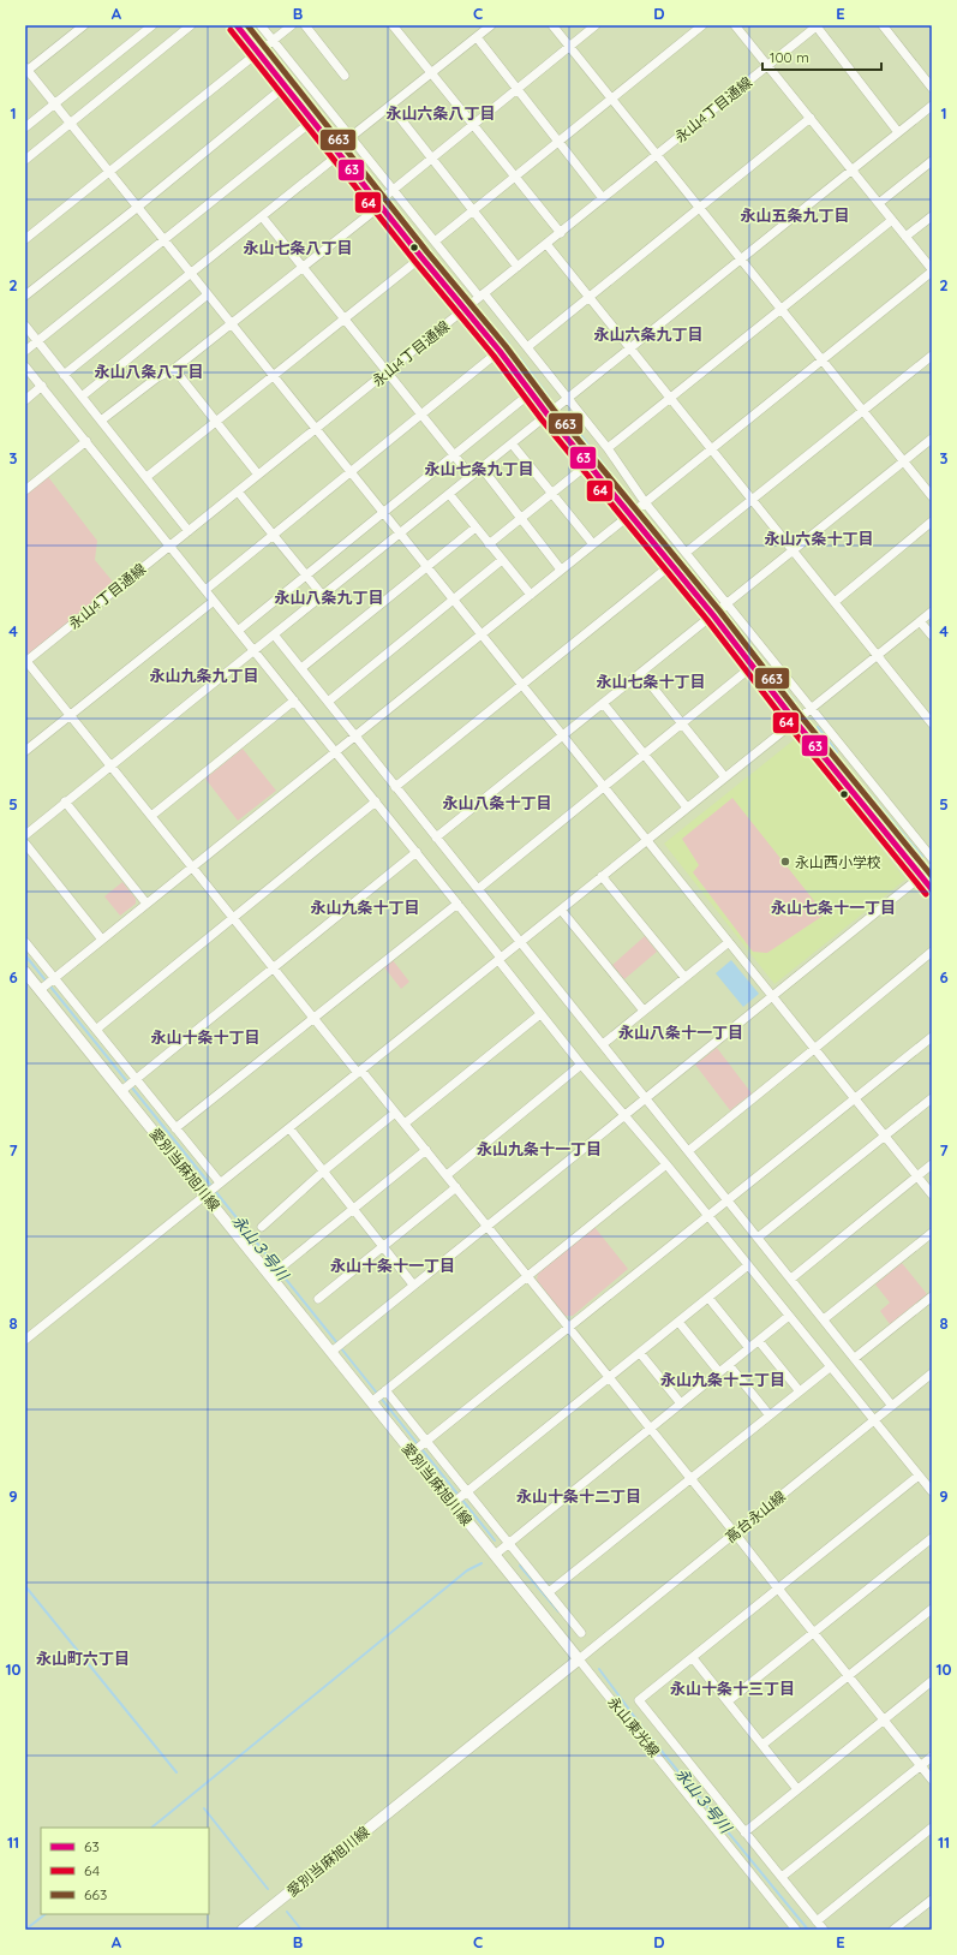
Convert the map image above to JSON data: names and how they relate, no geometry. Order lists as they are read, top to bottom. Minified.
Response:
{"streets":{"main road":["愛別当麻旭川線"],"street":["永山4丁目通線","高台永山線","永山東光線"]},"crossings":[["愛別当麻旭川線","高台永山線"],["愛別当麻旭川線","永山東光線"],["高台永山線","永山東光線"]],"districts":["永山六条八丁目","永山五条九丁目","永山七条八丁目","永山六条九丁目","永山八条八丁目","永山七条九丁目","永山六条十丁目","永山八条九丁目","永山九条九丁目","永山七条十丁目","永山八条十丁目","永山九条十丁目","永山七条十一丁目","永山八条十一丁目","永山十条十丁目","永山九条十一丁目","永山十条十一丁目","永山九条十二丁目","永山十条十二丁目","永山町六丁目","永山十条十三丁目"],"water":["永山３号川"],"places":["永山西小学校"],"lines":["transit line 63","transit line 663","transit line 64"],"legend":["63","64","663"],"scale_bar":"100 m","grid":{"columns":["A","B","C","D","E"],"rows":["1","2","3","4","5","6","7","8","9","10","11"]}}
